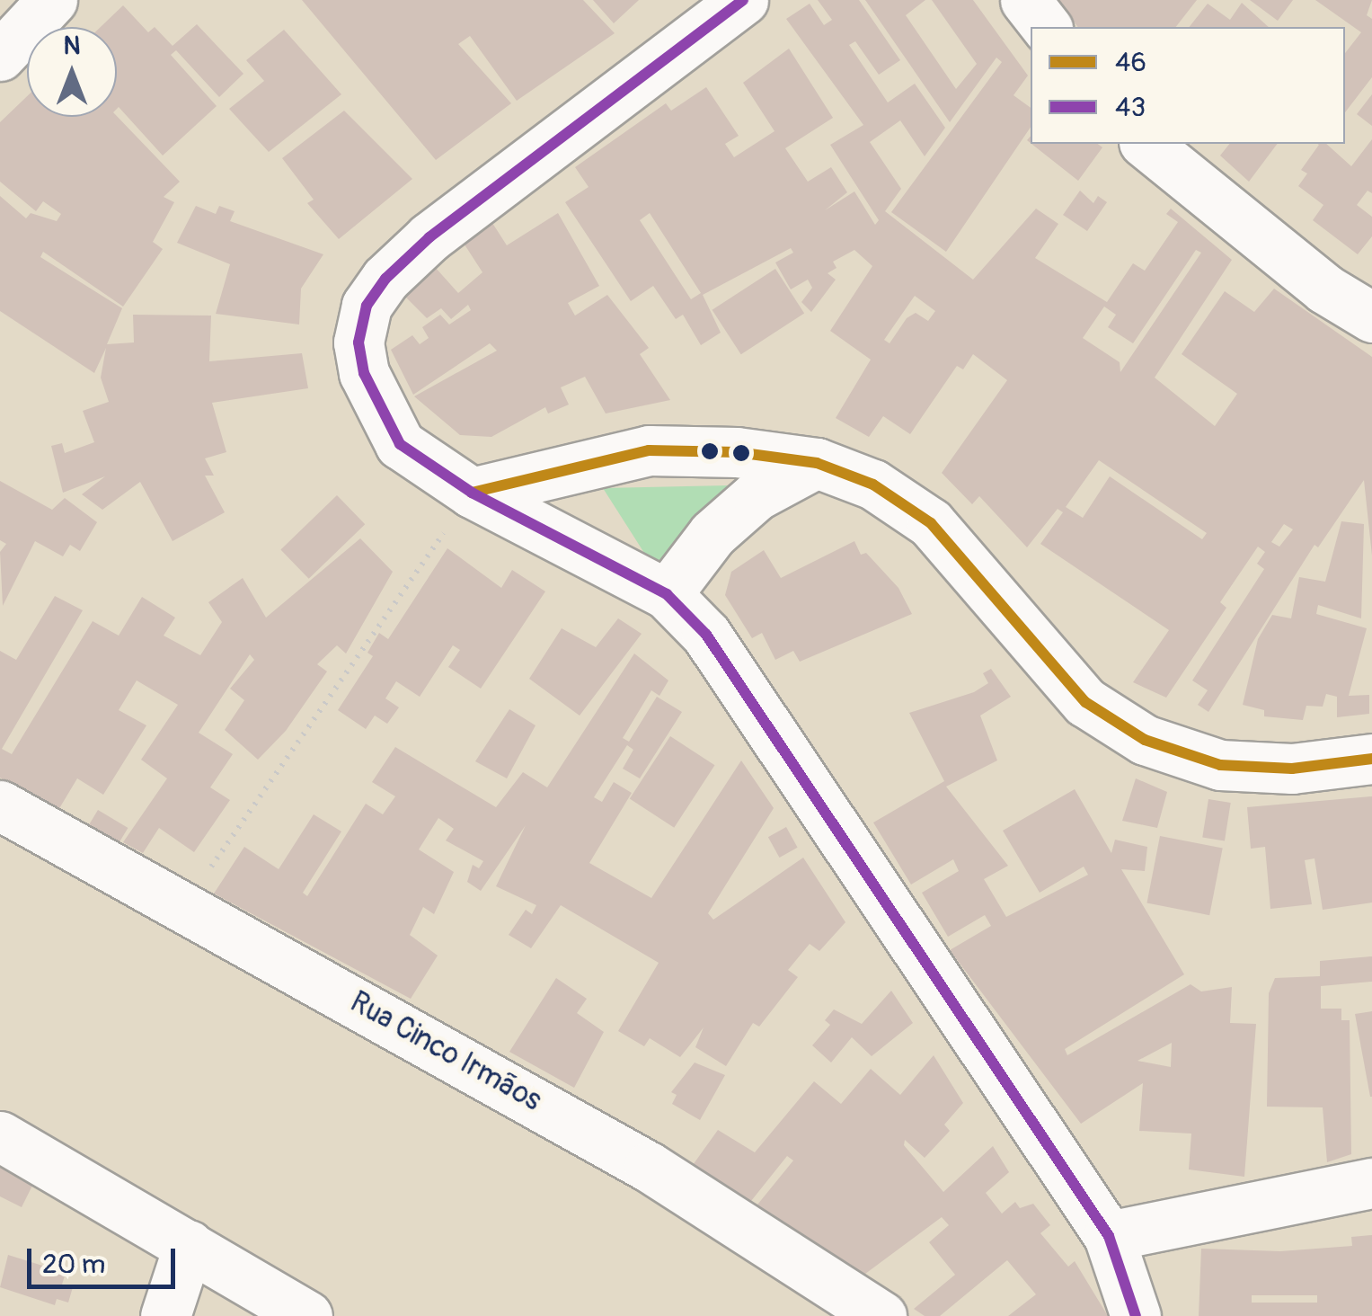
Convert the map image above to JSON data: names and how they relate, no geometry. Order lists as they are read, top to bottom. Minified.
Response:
{"streets":{"street":["Rua Cinco Irmãos"]},"lines":["transit line 43","transit line 46"],"legend":["46","43"],"scale_bar":"20 m","north":"top"}
